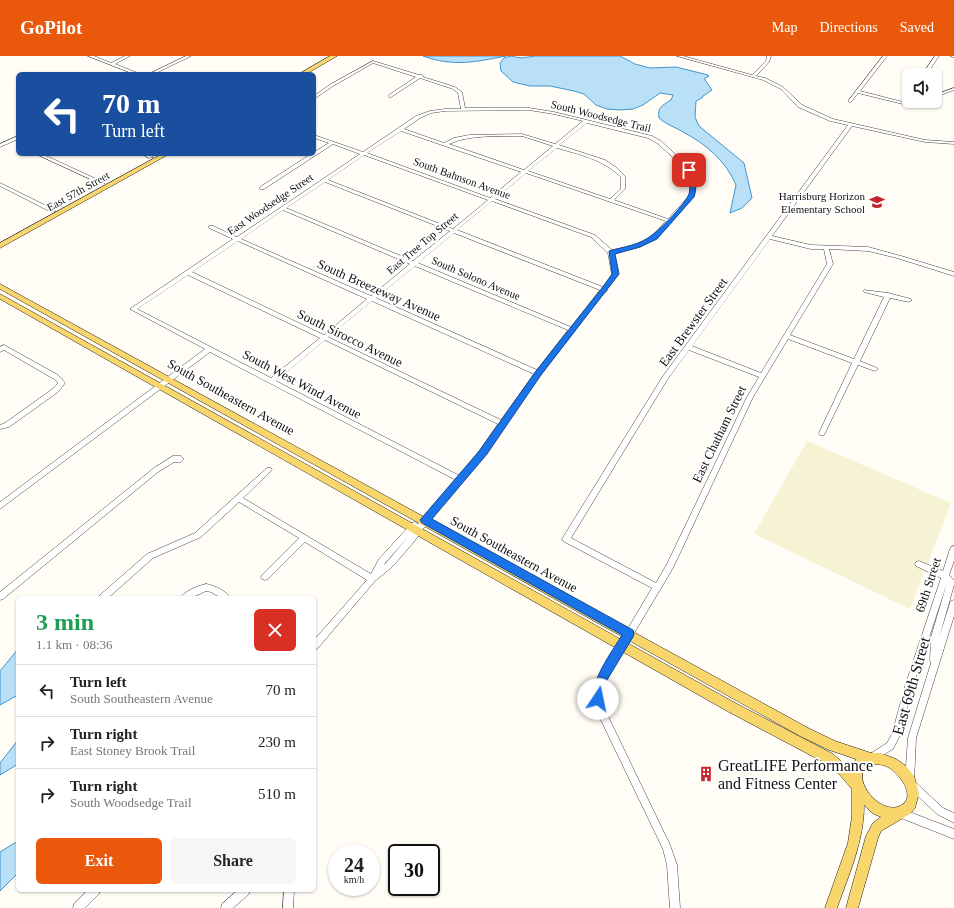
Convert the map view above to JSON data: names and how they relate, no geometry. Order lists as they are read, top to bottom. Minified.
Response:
{"streets":{"main road":["East 57th Street","South Southeastern Avenue"],"street":["South Woodsedge Trail","South Bahnson Avenue","East Woodsedge Street","East Tree Top Street","South Solono Avenue","South Breezeway Avenue","East Brewster Street","South Sirocco Avenue","South West Wind Avenue","East Chatham Street","69th Street","East 69th Street"]},"crossings":[["South Woodsedge Trail","South Bahnson Avenue"],["South Woodsedge Trail","East Woodsedge Street"],["South Woodsedge Trail","East Tree Top Street"],["South Bahnson Avenue","East Woodsedge Street"],["South Bahnson Avenue","East Tree Top Street"],["East Woodsedge Street","South Solono Avenue"],["East Woodsedge Street","South Breezeway Avenue"],["East Woodsedge Street","South Sirocco Avenue"],["East Woodsedge Street","South West Wind Avenue"],["East Tree Top Street","South Solono Avenue"],["East Tree Top Street","South Breezeway Avenue"],["East Tree Top Street","South Sirocco Avenue"],["East Tree Top Street","South West Wind Avenue"],["East Brewster Street","East Chatham Street"],["South Southeastern Avenue","East Chatham Street"],["South Southeastern Avenue","69th Street"],["South Southeastern Avenue","East 69th Street"],["69th Street","East 69th Street"]],"places":{"school or university":["Harrisburg Horizon Elementary School"],"building":["GreatLIFE Performance and Fitness Center"]},"page":{"header":"GoPilot","nav":["Map","Directions","Saved"],"turn":["70 m","Turn left"],"heading":["3 min","1.1 km · 08:36"],"list":[{"name":"Turn left","note":"South Southeastern Avenue","value":"70 m"},{"name":"Turn right","note":"East Stoney Brook Trail","value":"230 m"},{"name":"Turn right","note":"South Woodsedge Trail","value":"510 m"}],"buttons":["Exit","Share"],"speed":"24 km/h","limit":"30"}}
